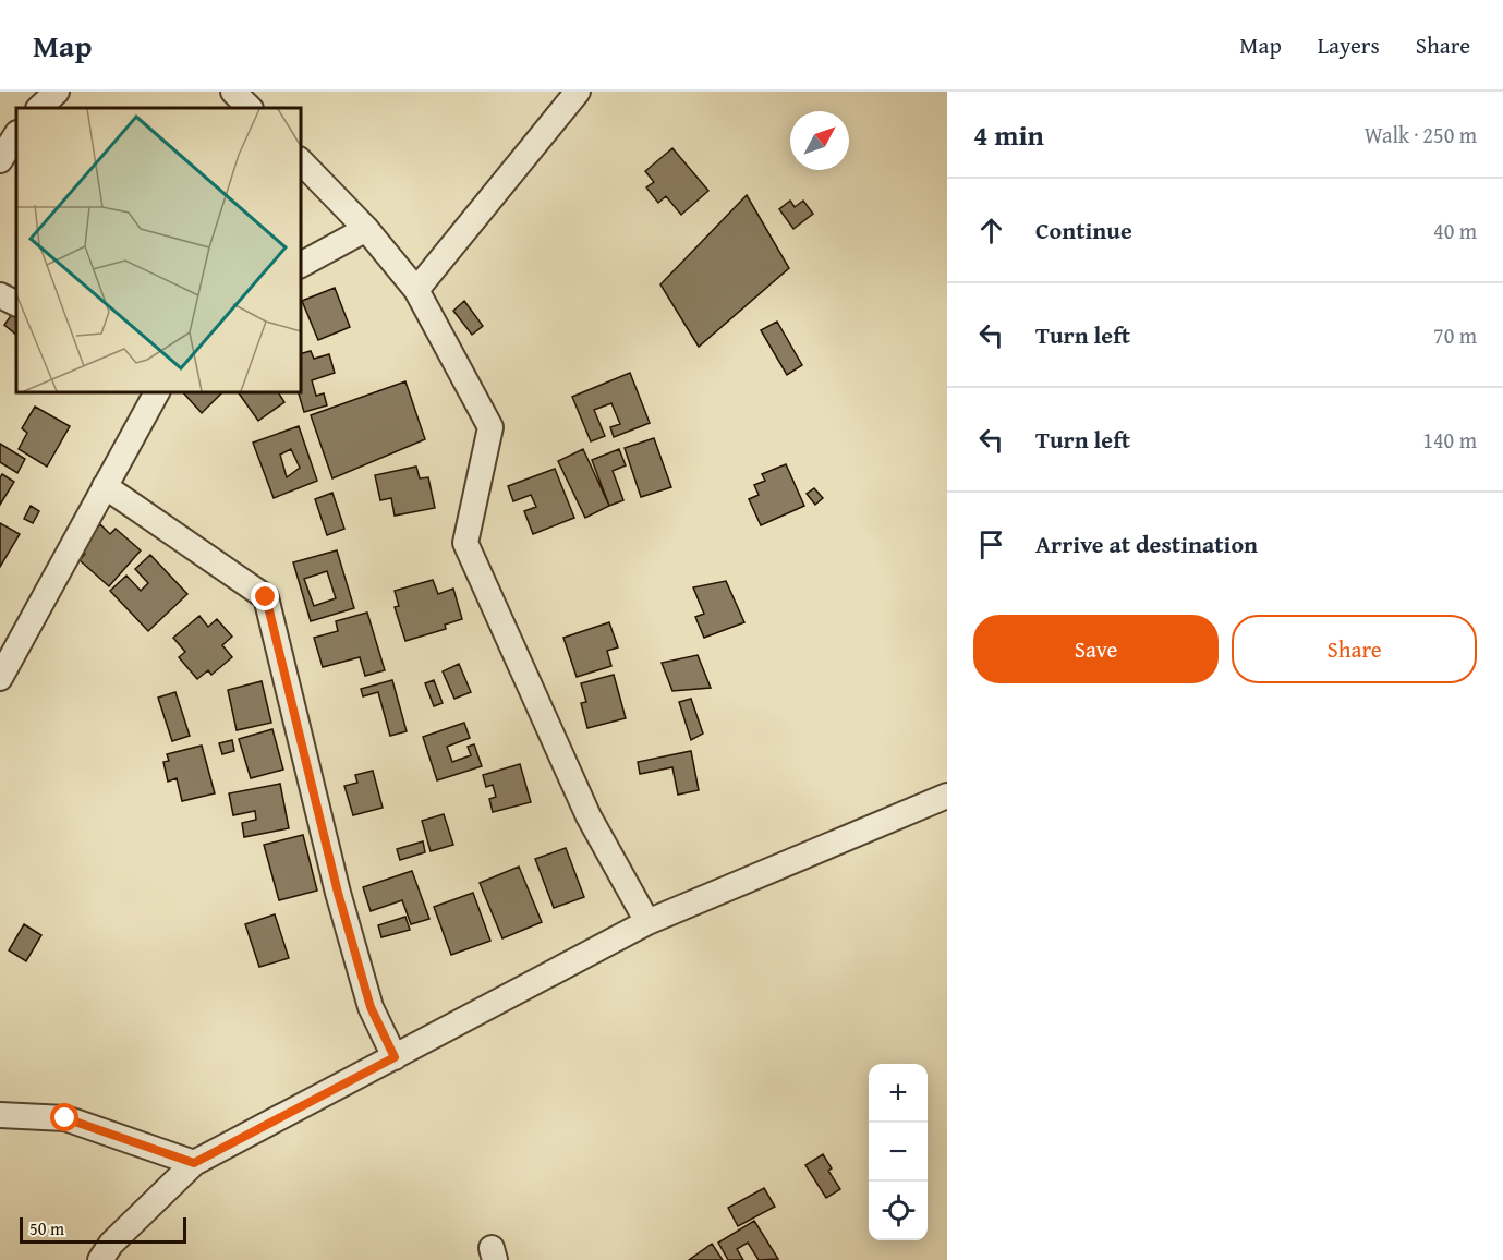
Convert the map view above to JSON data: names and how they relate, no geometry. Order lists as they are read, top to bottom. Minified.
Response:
{"scale_bar":"50 m","north":"top right","page":{"header":"Map","nav":["Map","Layers","Share"],"heading":["4 min","Walk · 250 m"],"list":[["Continue","40 m"],["Turn left","70 m"],["Turn left","140 m"],"Arrive at destination"],"buttons":["Save","Share"],"map_buttons":["+","−"],"scale":"50 m"}}
